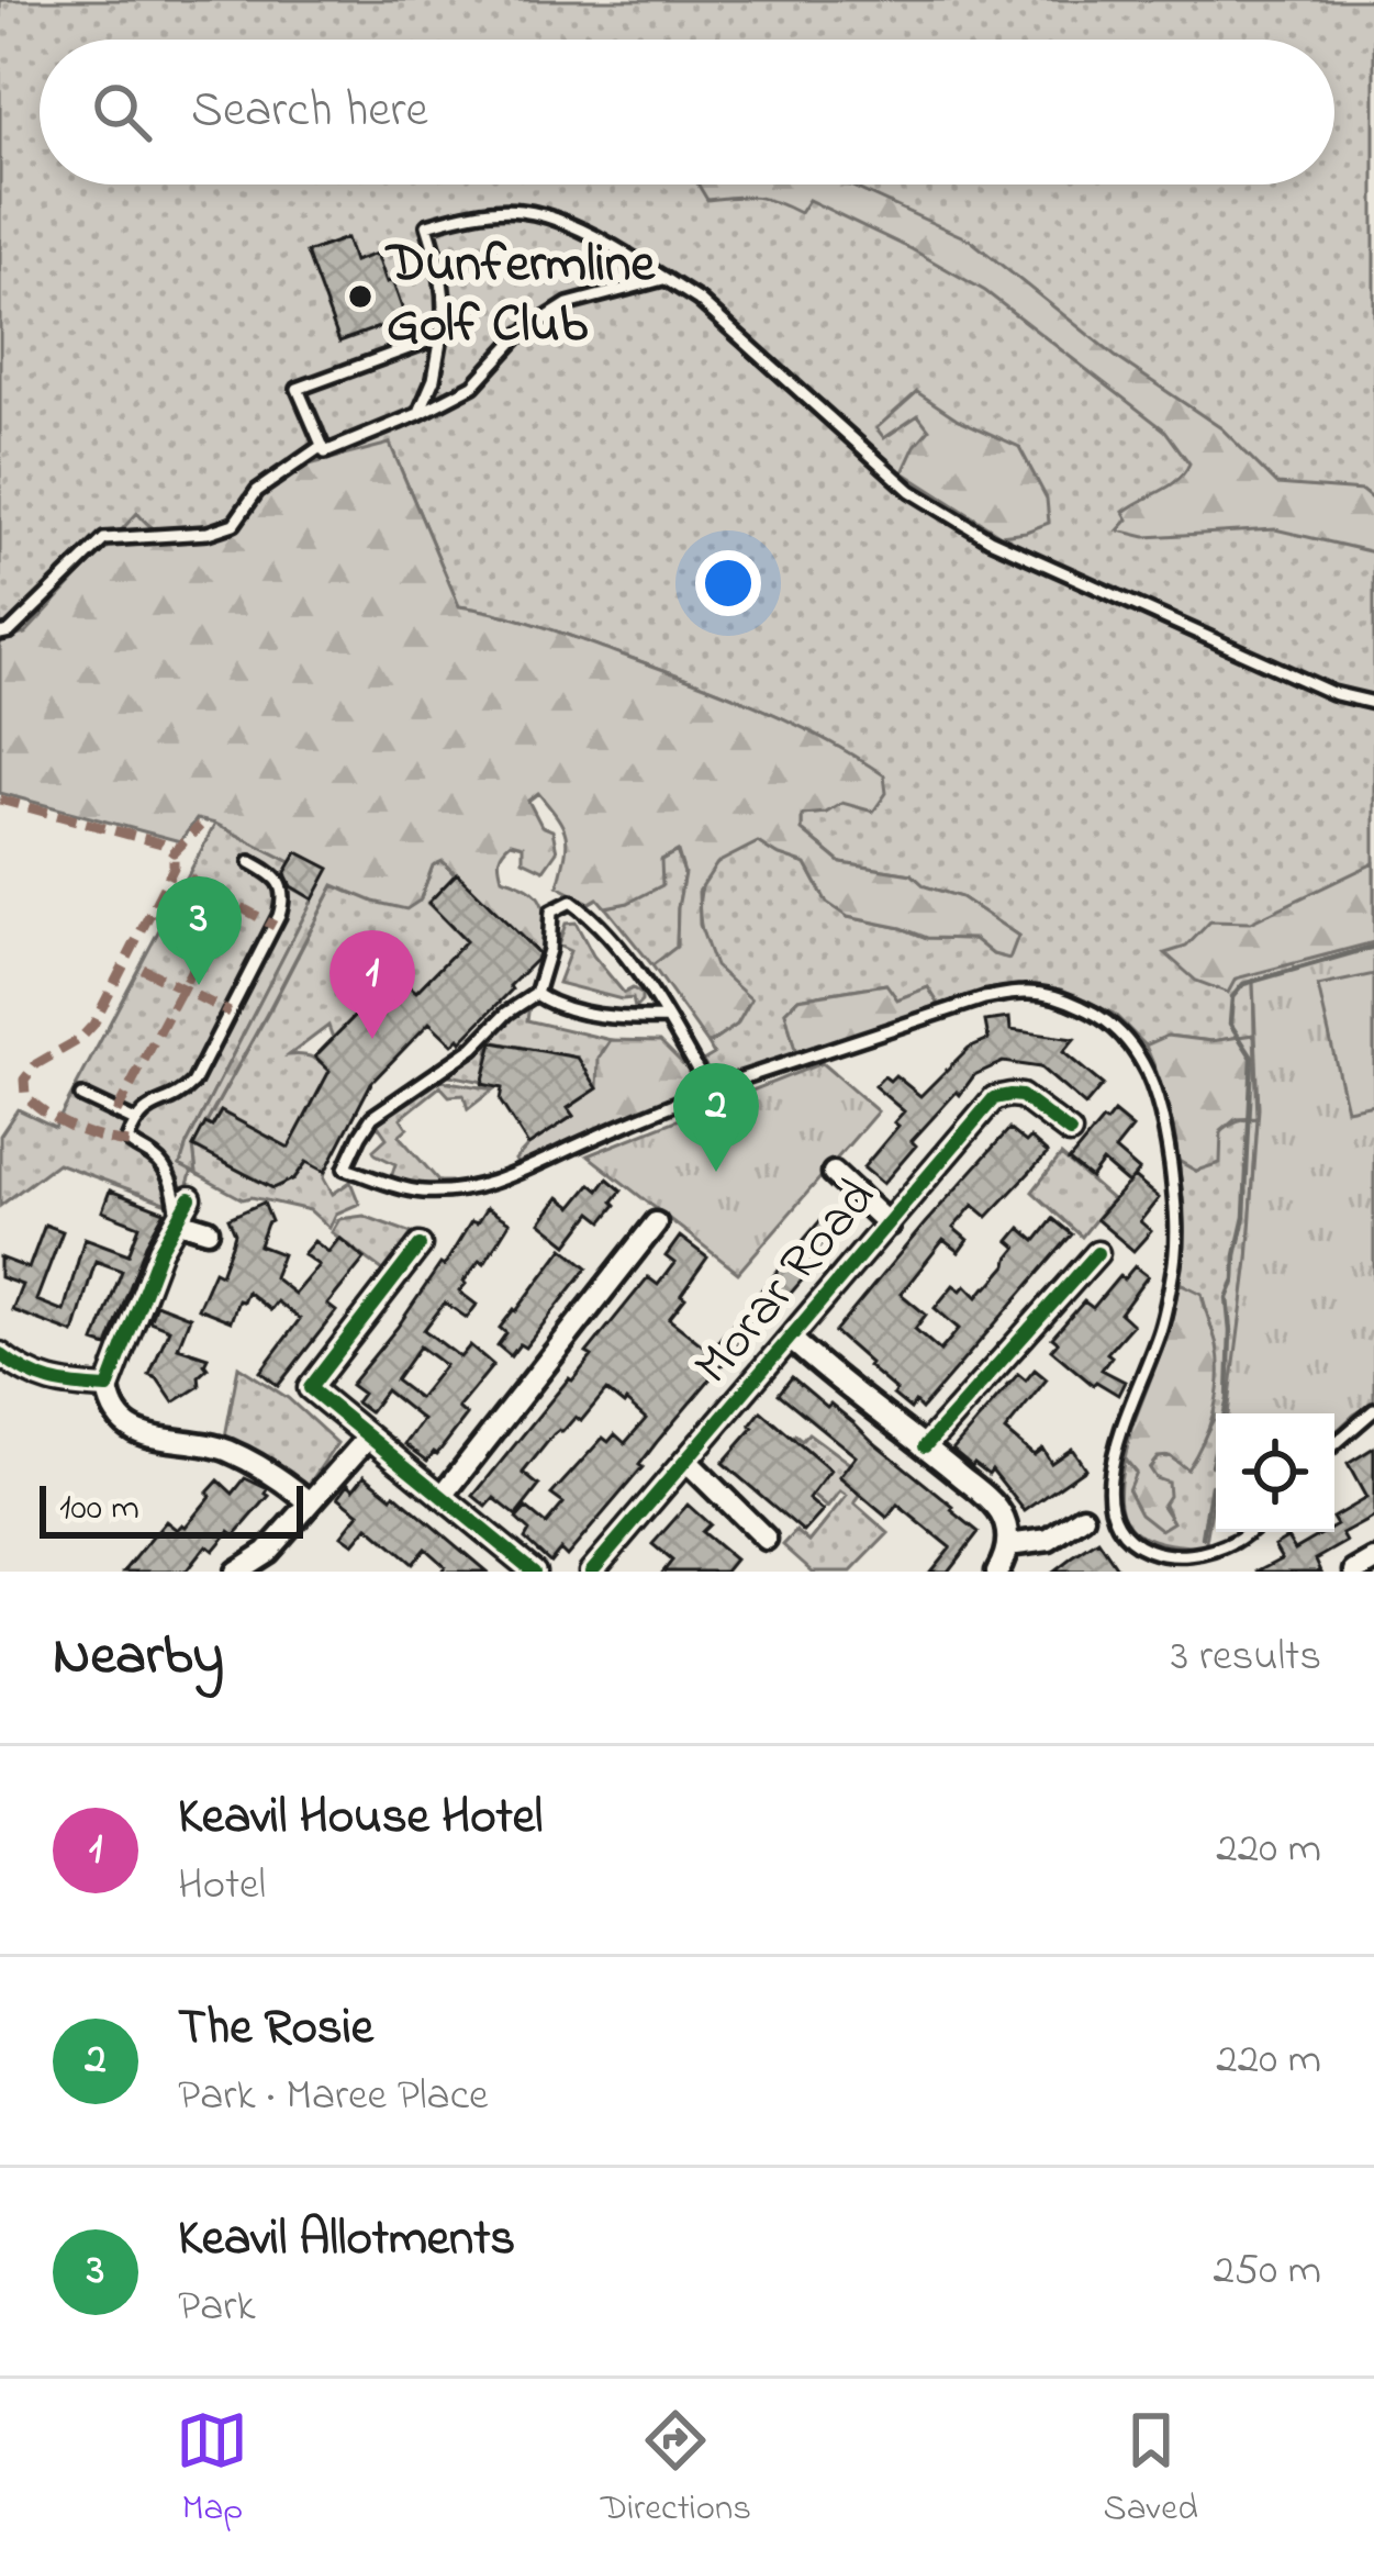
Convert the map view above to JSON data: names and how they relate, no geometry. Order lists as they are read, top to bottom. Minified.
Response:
{"streets":{"street":["Morar Road"]},"places":["Dunfermline Golf Club"],"scale_bar":"100 m","page":{"search":"Search here","pins":["3","1","2"],"scale":"100 m","heading":["Nearby","3 results"],"list":[{"mark":"1","name":"Keavil House Hotel","note":"Hotel","value":"220 m"},{"mark":"2","name":"The Rosie","note":"Park · Maree Place","value":"220 m"},{"mark":"3","name":"Keavil Allotments","note":"Park","value":"250 m"}],"nav":["Map","Directions","Saved"]}}
